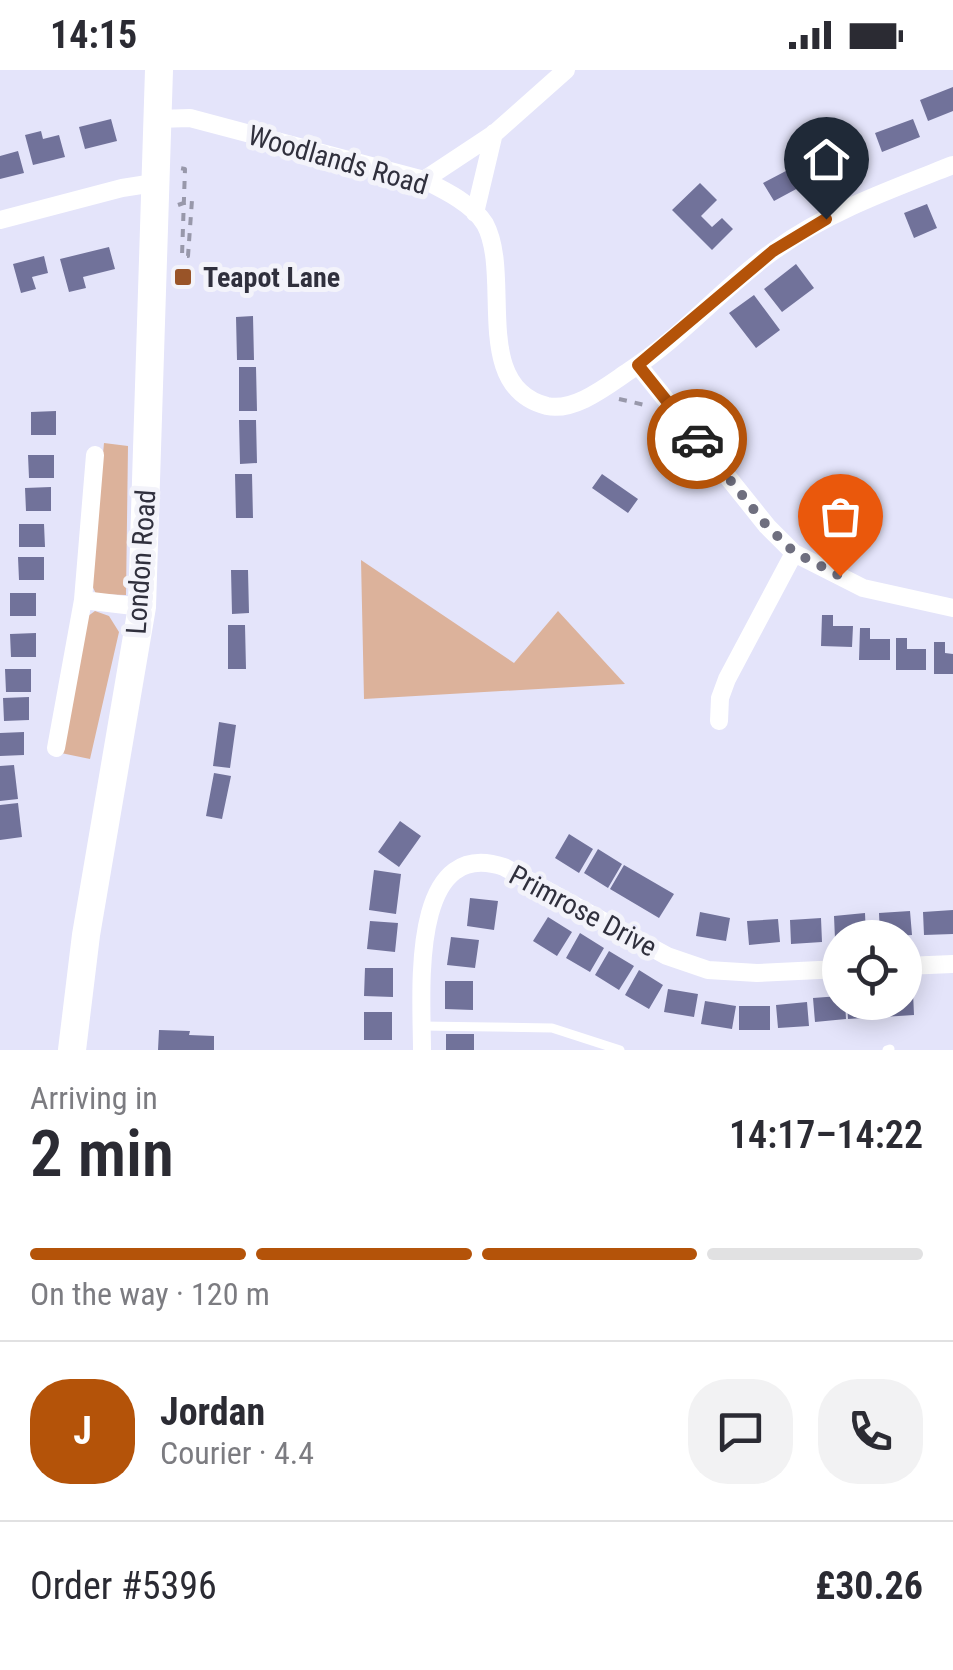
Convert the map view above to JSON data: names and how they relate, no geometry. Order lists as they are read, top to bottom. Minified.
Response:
{"streets":{"main road":["London Road"],"street":["Woodlands Road","Primrose Drive"]},"crossings":[["Woodlands Road","London Road"]],"places":{"transit":["Teapot Lane"]},"page":{"status":"14:15","heading":["2 min","Arriving in","14:17–14:22"],"panel":["Jordan","Courier · 4.4","Order #5396","£30.26"],"bar":"On the way · 120 m","round":"J"}}
